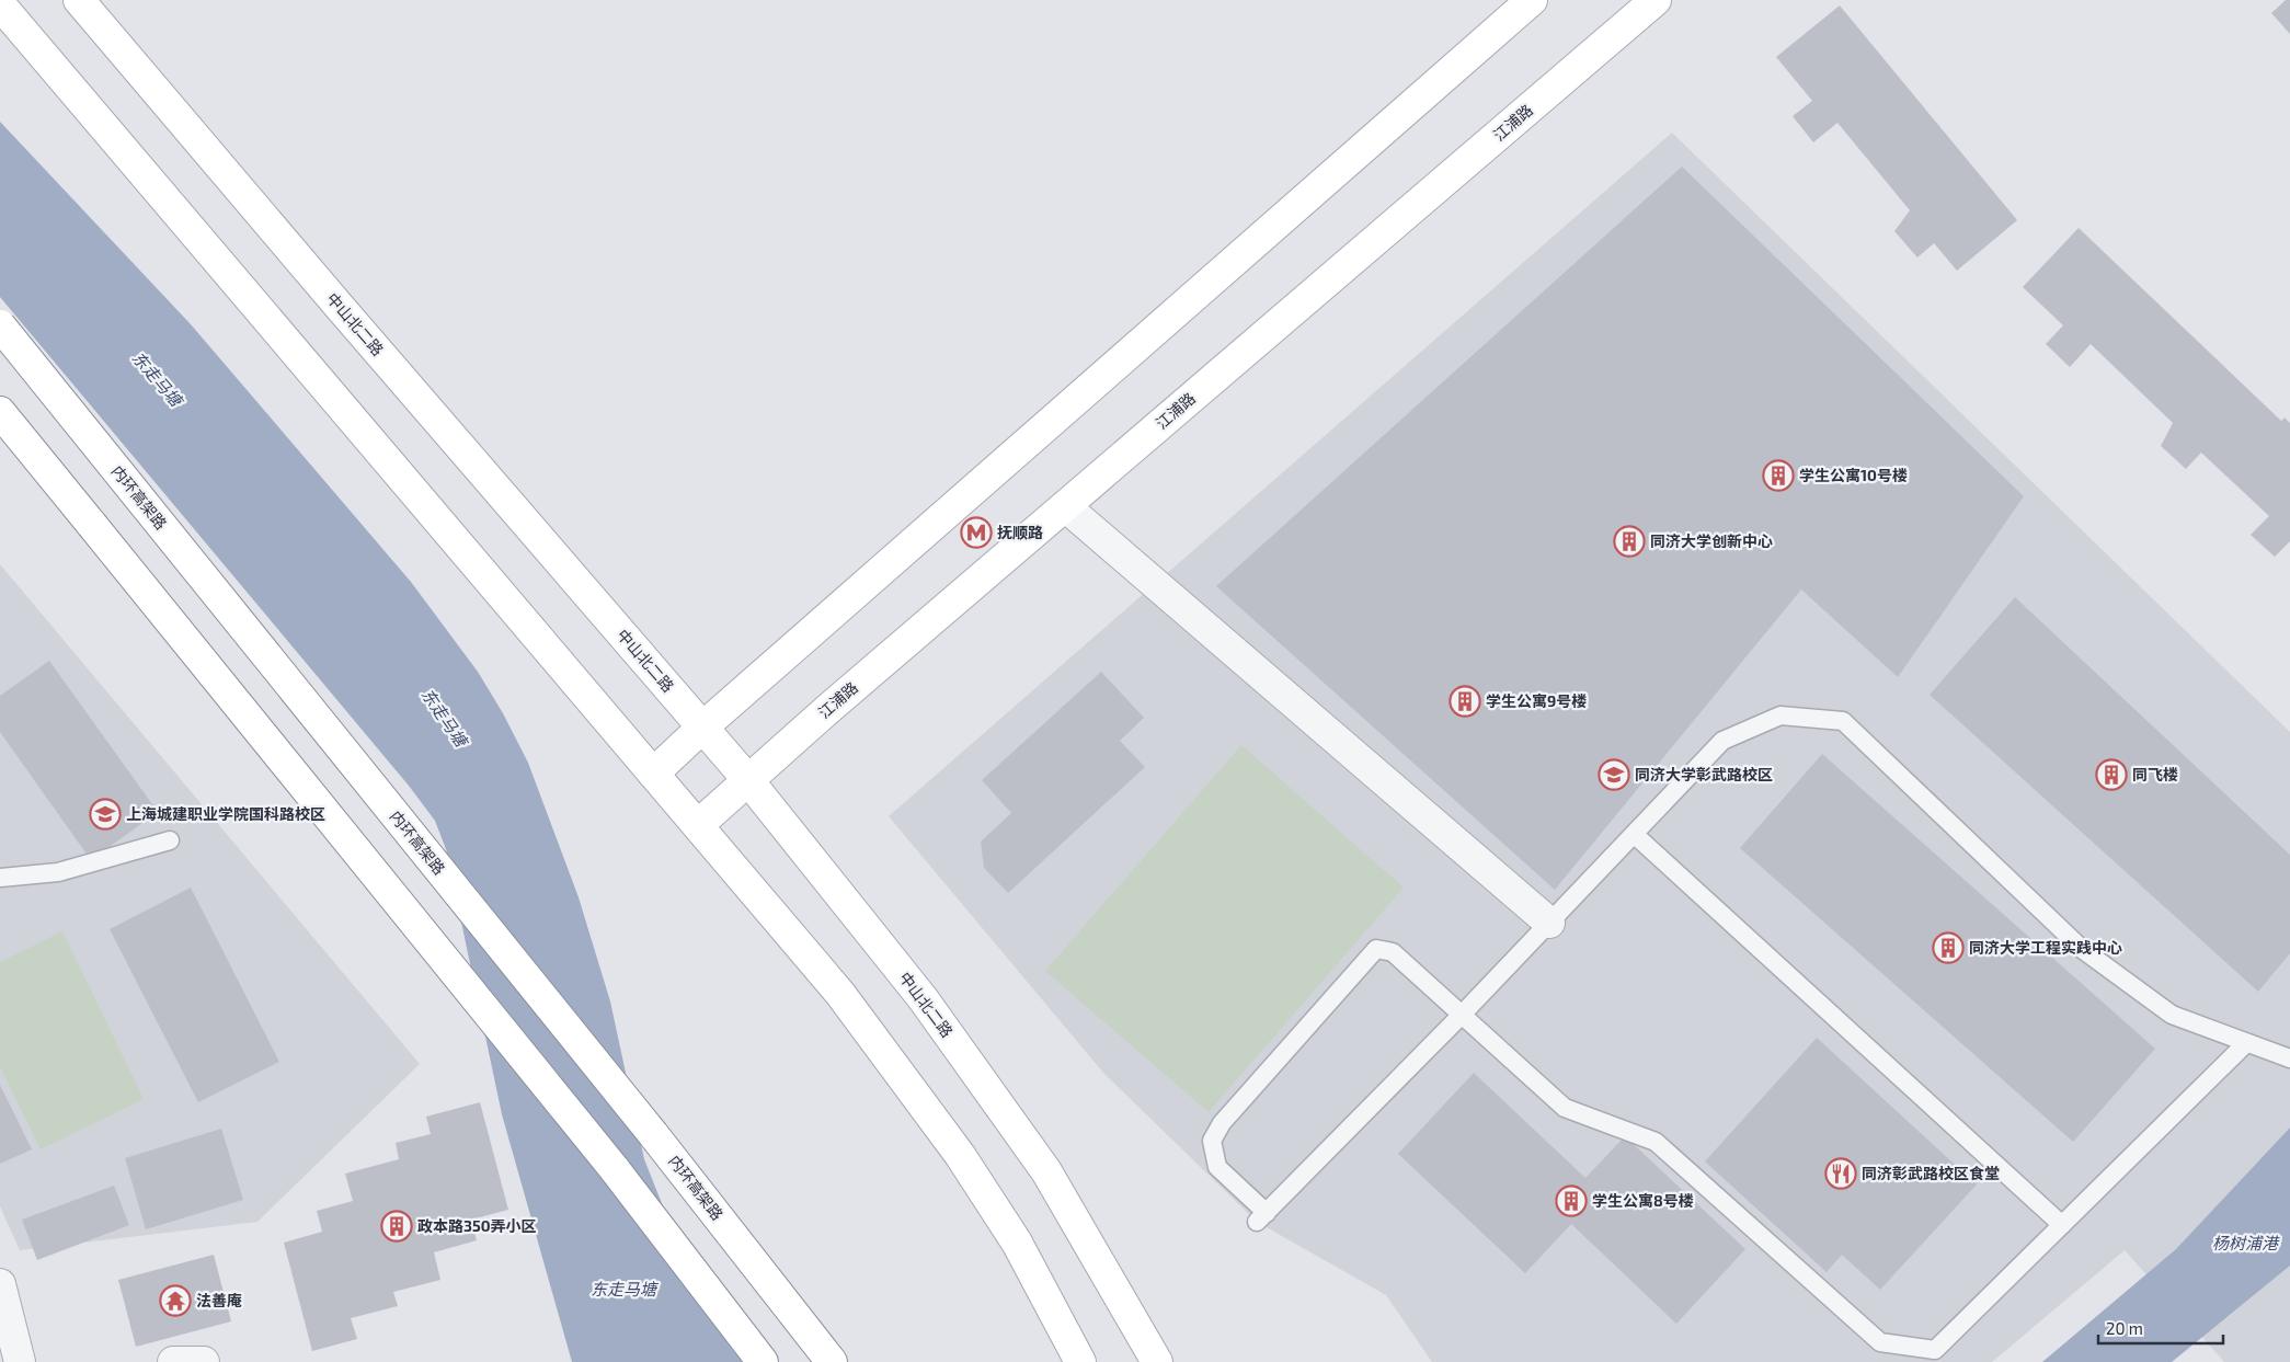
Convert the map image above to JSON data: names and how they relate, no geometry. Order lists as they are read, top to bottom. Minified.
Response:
{"streets":{"main road":["江浦路","中山北二路","内环高架路"]},"crossings":[["江浦路","中山北二路"]],"water":["东走马塘","杨树浦港"],"places":{"building":["学生公寓10号楼","同济大学创新中心","学生公寓9号楼","同飞楼","同济大学工程实践中心","学生公寓8号楼","政本路350弄小区"],"metro station":["抚顺路"],"school or university":["同济大学彰武路校区","上海城建职业学院国科路校区"],"restaurant":["同济彰武路校区食堂"],"temple":["法善庵"]},"scale_bar":"20 m"}
